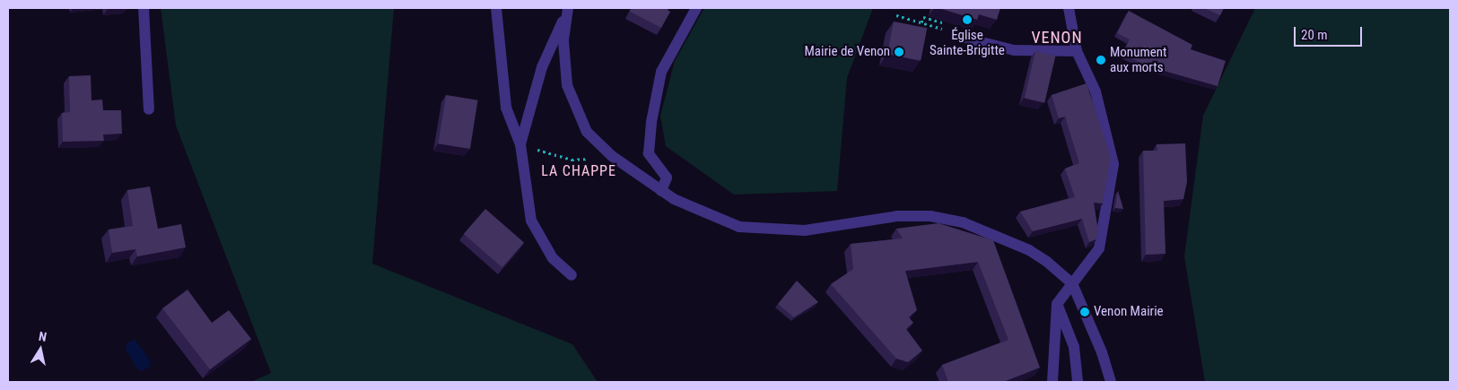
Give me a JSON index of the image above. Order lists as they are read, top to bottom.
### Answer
{
  "districts": ["VENON", "LA CHAPPE"],
  "places": [
    "Église Sainte-Brigitte",
    "Mairie de Venon",
    "Monument aux morts",
    "Venon Mairie"
  ],
  "scale_bar": "20 m",
  "north": "top"
}
